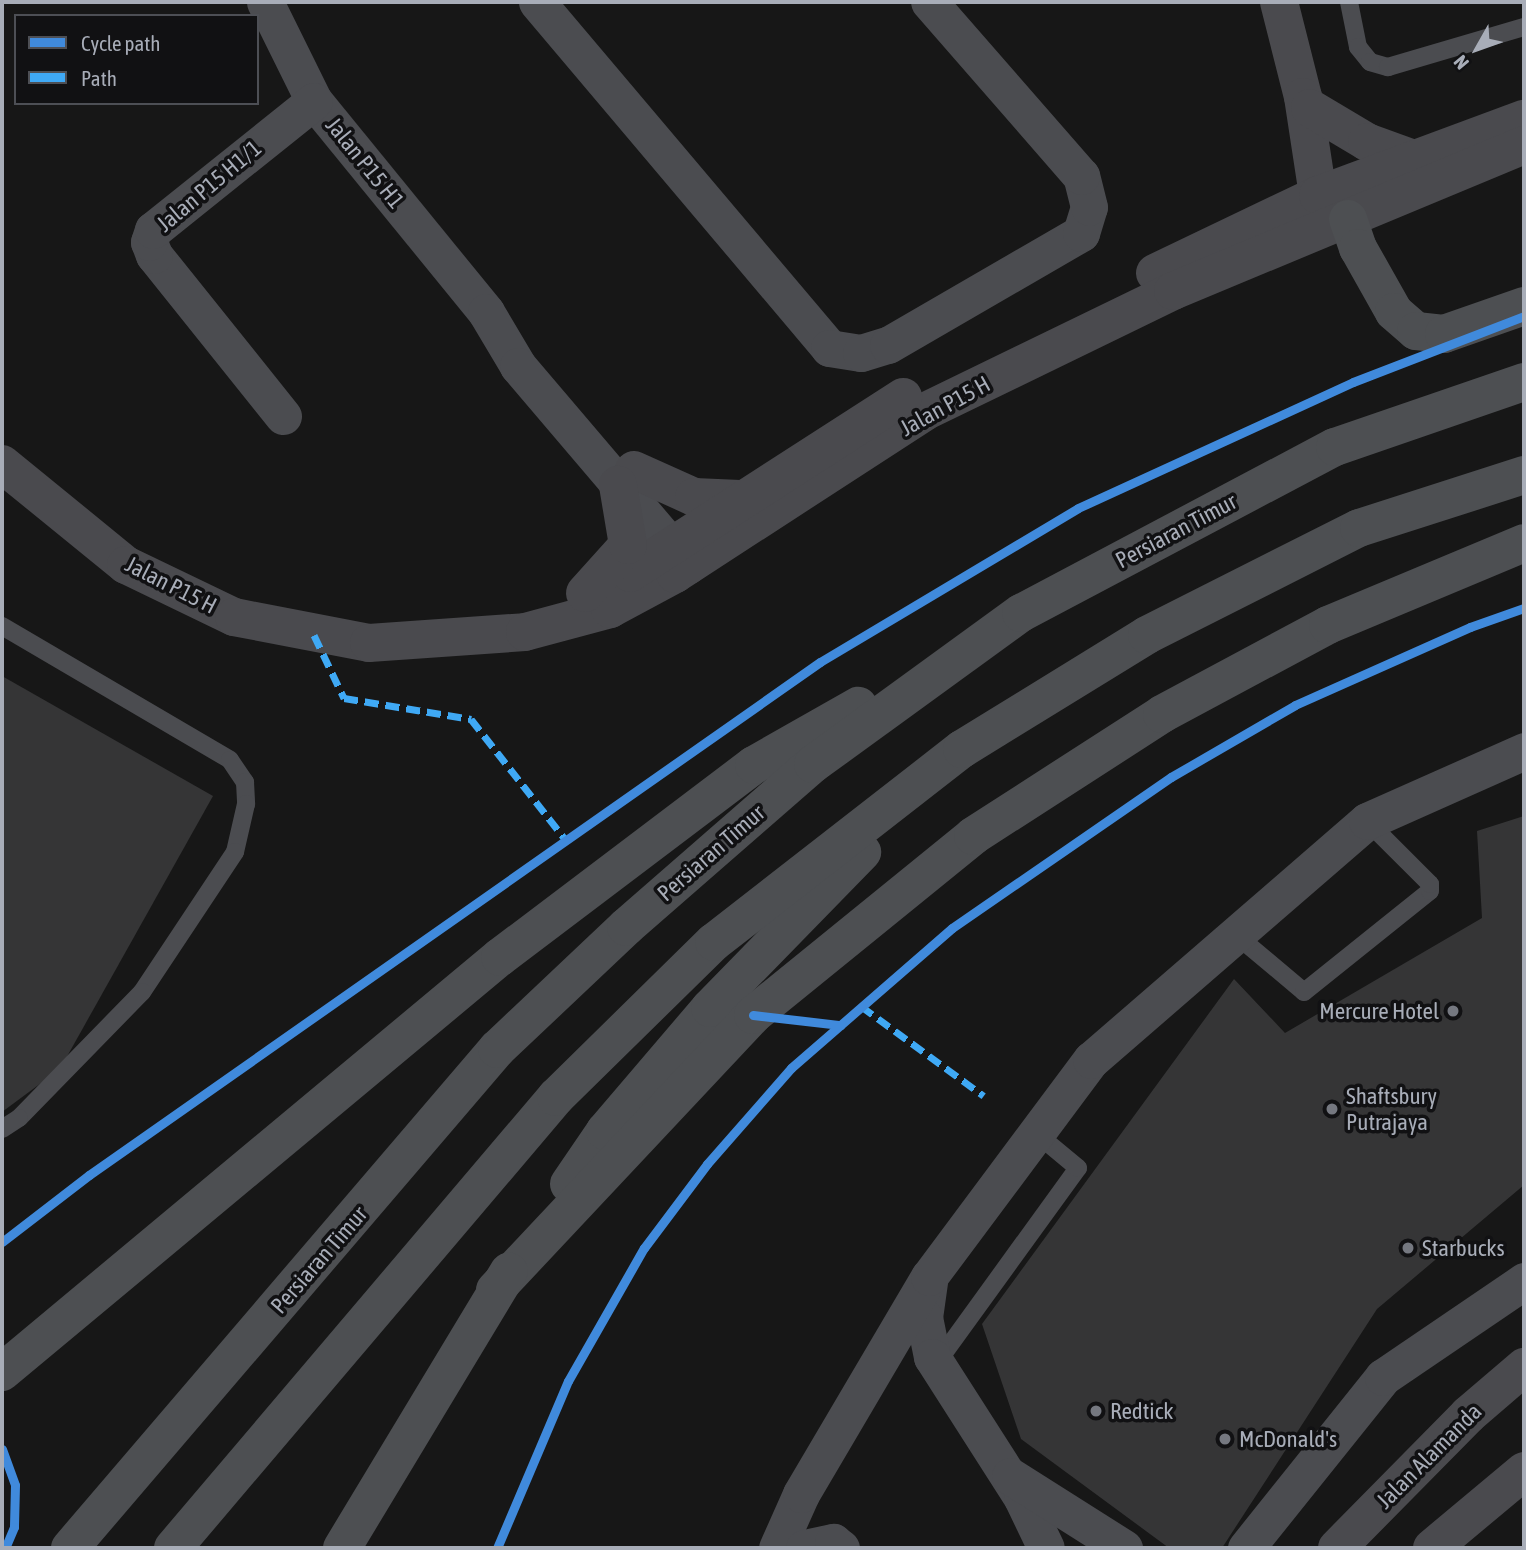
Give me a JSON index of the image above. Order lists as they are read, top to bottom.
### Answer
{
  "streets": {
    "main road": ["Persiaran Timur"],
    "street": [
      "Jalan P15 H1",
      "Jalan P15 H1/1",
      "Jalan P15 H",
      "Jalan Alamanda"
    ]
  },
  "crossings": [
    ["Jalan P15 H1", "Jalan P15 H1/1"],
    ["Jalan P15 H1", "Jalan P15 H"]
  ],
  "places": [
    "Mercure Hotel",
    "Shaftsbury Putrajaya",
    "Starbucks",
    "Redtick",
    "McDonald's"
  ],
  "legend": ["Cycle path", "Path"],
  "north": "bottom left"
}
